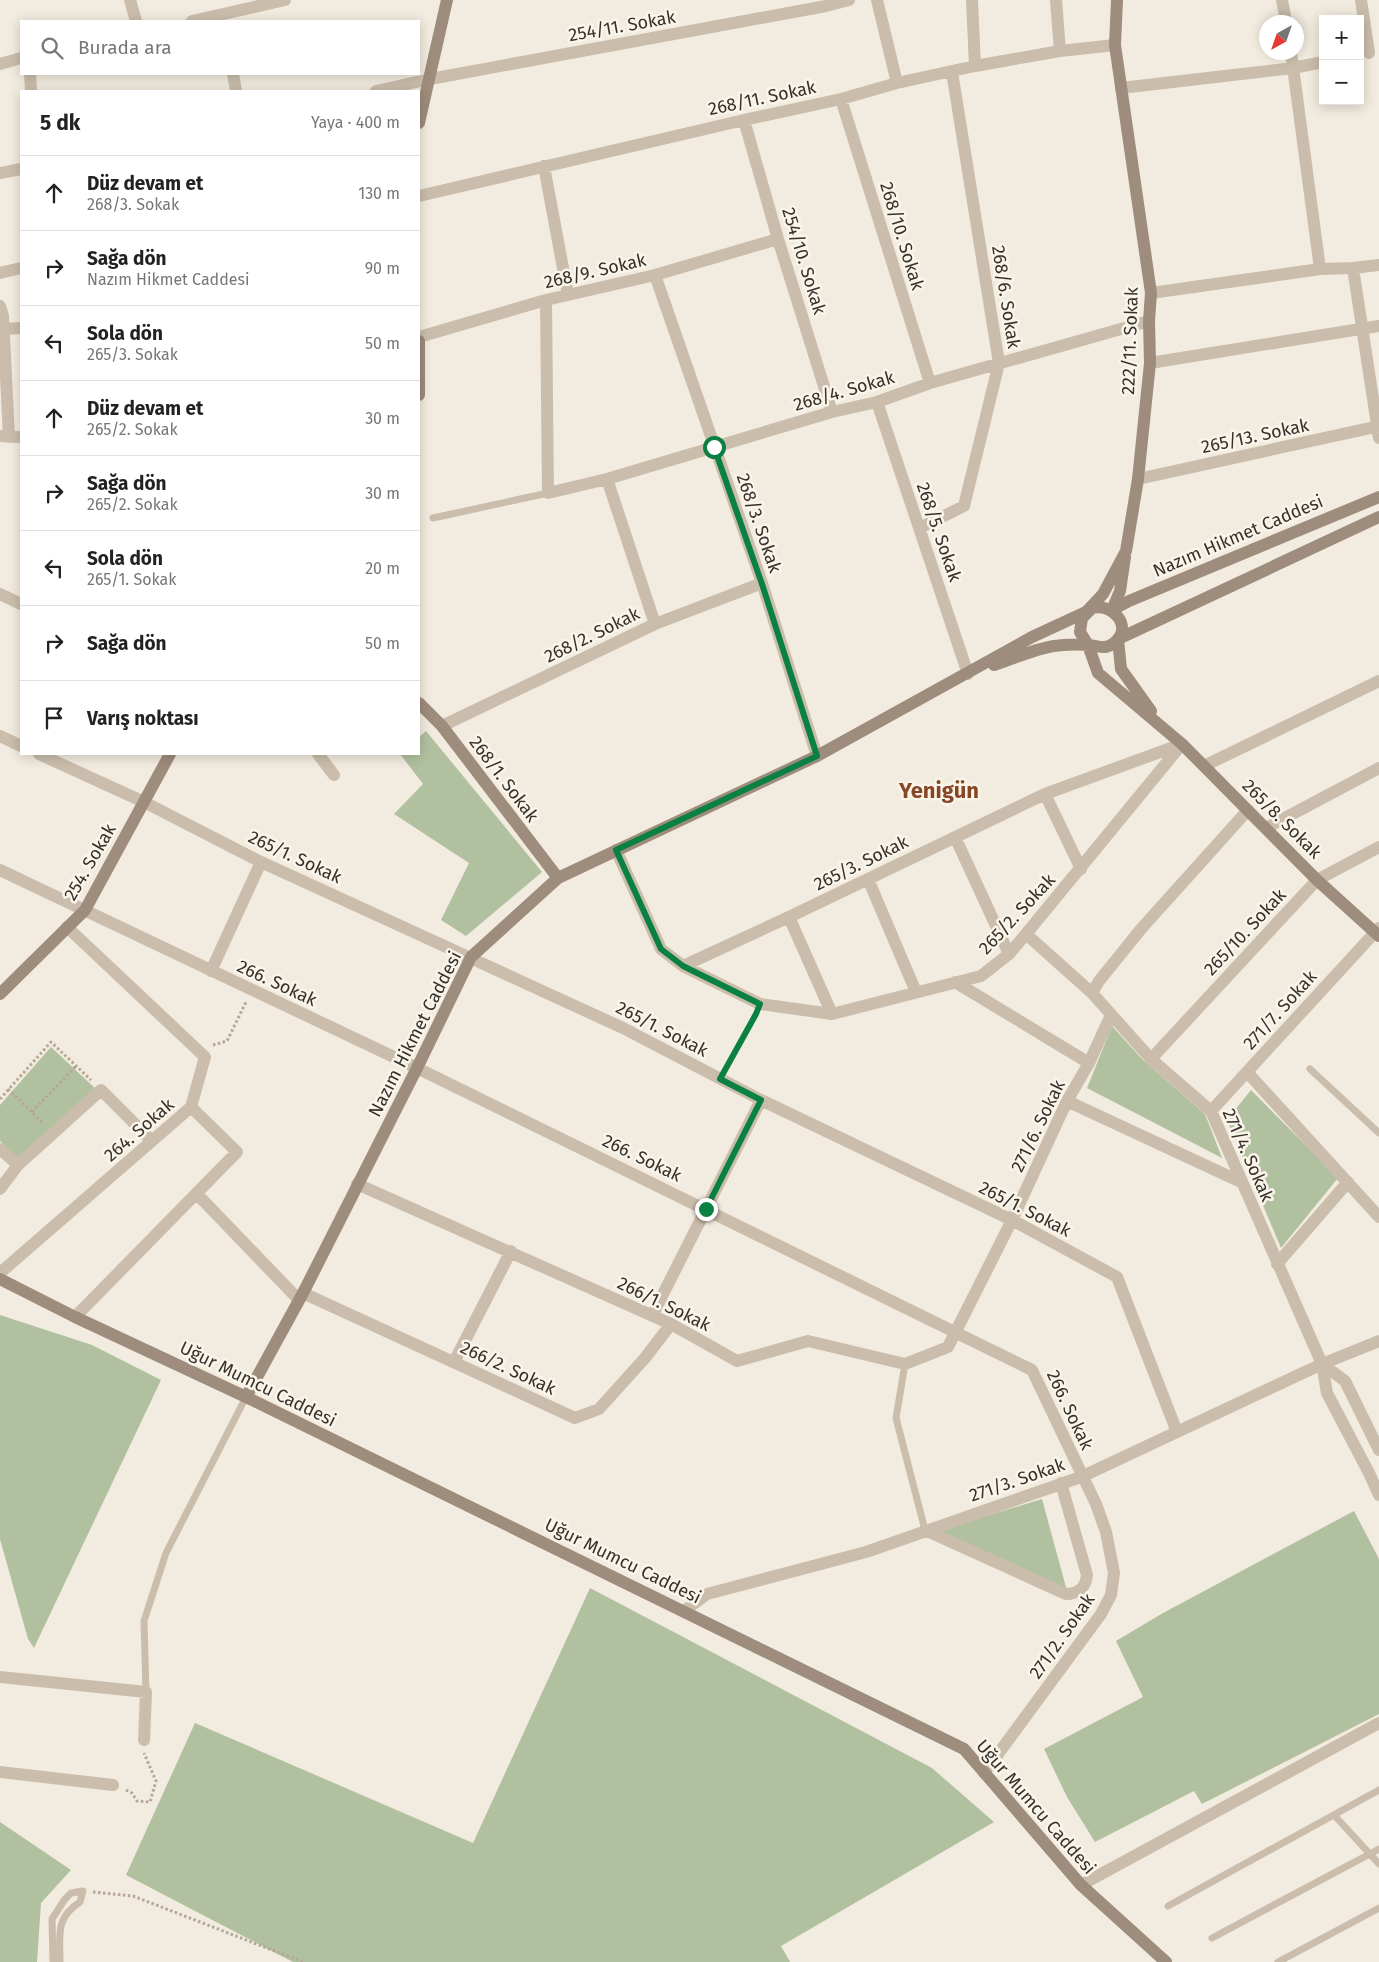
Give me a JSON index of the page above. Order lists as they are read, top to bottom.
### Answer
{
  "streets": {
    "main road": [
      "222/11. Sokak",
      "Nazım Hikmet Caddesi",
      "268/1. Sokak",
      "265/8. Sokak",
      "254. Sokak",
      "Uğur Mumcu Caddesi"
    ],
    "street": [
      "254/11. Sokak",
      "268/11. Sokak",
      "268/10. Sokak",
      "254/10. Sokak",
      "268/9. Sokak",
      "268/6. Sokak",
      "268/4. Sokak",
      "265/13. Sokak",
      "268/3. Sokak",
      "268/5. Sokak",
      "268/2. Sokak",
      "265/1. Sokak",
      "265/3. Sokak",
      "265/2. Sokak",
      "265/10. Sokak",
      "266. Sokak",
      "271/7. Sokak",
      "271/6. Sokak",
      "264. Sokak",
      "271/4. Sokak",
      "266/1. Sokak",
      "266/2. Sokak",
      "271/3. Sokak",
      "271/2. Sokak"
    ]
  },
  "crossings": [
    ["268/11. Sokak", "268/10. Sokak"],
    ["268/11. Sokak", "254/10. Sokak"],
    ["268/11. Sokak", "268/6. Sokak"],
    ["268/11. Sokak", "222/11. Sokak"],
    ["268/10. Sokak", "268/4. Sokak"],
    ["254/10. Sokak", "268/9. Sokak"],
    ["254/10. Sokak", "268/4. Sokak"],
    ["268/9. Sokak", "268/3. Sokak"],
    ["268/6. Sokak", "268/4. Sokak"],
    ["268/6. Sokak", "268/5. Sokak"],
    ["222/11. Sokak", "268/4. Sokak"],
    ["222/11. Sokak", "265/13. Sokak"],
    ["222/11. Sokak", "Nazım Hikmet Caddesi"],
    ["222/11. Sokak", "265/8. Sokak"],
    ["268/4. Sokak", "268/3. Sokak"],
    ["268/4. Sokak", "268/5. Sokak"],
    ["268/3. Sokak", "Nazım Hikmet Caddesi"],
    ["268/3. Sokak", "268/2. Sokak"],
    ["268/5. Sokak", "Nazım Hikmet Caddesi"],
    ["Nazım Hikmet Caddesi", "268/1. Sokak"],
    ["Nazım Hikmet Caddesi", "265/8. Sokak"],
    ["Nazım Hikmet Caddesi", "265/1. Sokak"],
    ["Nazım Hikmet Caddesi", "266. Sokak"],
    ["Nazım Hikmet Caddesi", "266/1. Sokak"],
    ["Nazım Hikmet Caddesi", "266/2. Sokak"],
    ["Nazım Hikmet Caddesi", "Uğur Mumcu Caddesi"],
    ["268/2. Sokak", "268/1. Sokak"],
    ["265/8. Sokak", "265/3. Sokak"],
    ["265/8. Sokak", "265/2. Sokak"],
    ["265/8. Sokak", "265/10. Sokak"],
    ["265/8. Sokak", "271/7. Sokak"],
    ["265/1. Sokak", "254. Sokak"],
    ["265/1. Sokak", "266. Sokak"],
    ["265/1. Sokak", "271/6. Sokak"],
    ["265/1. Sokak", "271/3. Sokak"],
    ["254. Sokak", "266. Sokak"],
    ["265/3. Sokak", "265/2. Sokak"],
    ["265/2. Sokak", "271/4. Sokak"],
    ["265/10. Sokak", "271/4. Sokak"],
    ["266. Sokak", "271/6. Sokak"],
    ["266. Sokak", "271/3. Sokak"],
    ["266. Sokak", "271/2. Sokak"],
    ["271/7. Sokak", "271/4. Sokak"],
    ["271/6. Sokak", "271/4. Sokak"],
    ["264. Sokak", "266/2. Sokak"],
    ["264. Sokak", "Uğur Mumcu Caddesi"],
    ["271/4. Sokak", "271/3. Sokak"],
    ["266/1. Sokak", "266/2. Sokak"],
    ["Uğur Mumcu Caddesi", "271/3. Sokak"],
    ["Uğur Mumcu Caddesi", "271/2. Sokak"],
    ["271/3. Sokak", "271/2. Sokak"]
  ],
  "districts": ["Yenigün"],
  "north": "bottom left",
  "page": {
    "map_buttons": ["+", "−"],
    "search": "Burada ara",
    "heading": ["5 dk", "Yaya · 400 m"],
    "list": [
      ["Düz devam et", "268/3. Sokak", "130 m"],
      ["Sağa dön", "Nazım Hikmet Caddesi", "90 m"],
      ["Sola dön", "265/3. Sokak", "50 m"],
      ["Düz devam et", "265/2. Sokak", "30 m"],
      ["Sağa dön", "265/2. Sokak", "30 m"],
      ["Sola dön", "265/1. Sokak", "20 m"],
      ["Sağa dön", "50 m"],
      "Varış noktası"
    ]
  }
}
